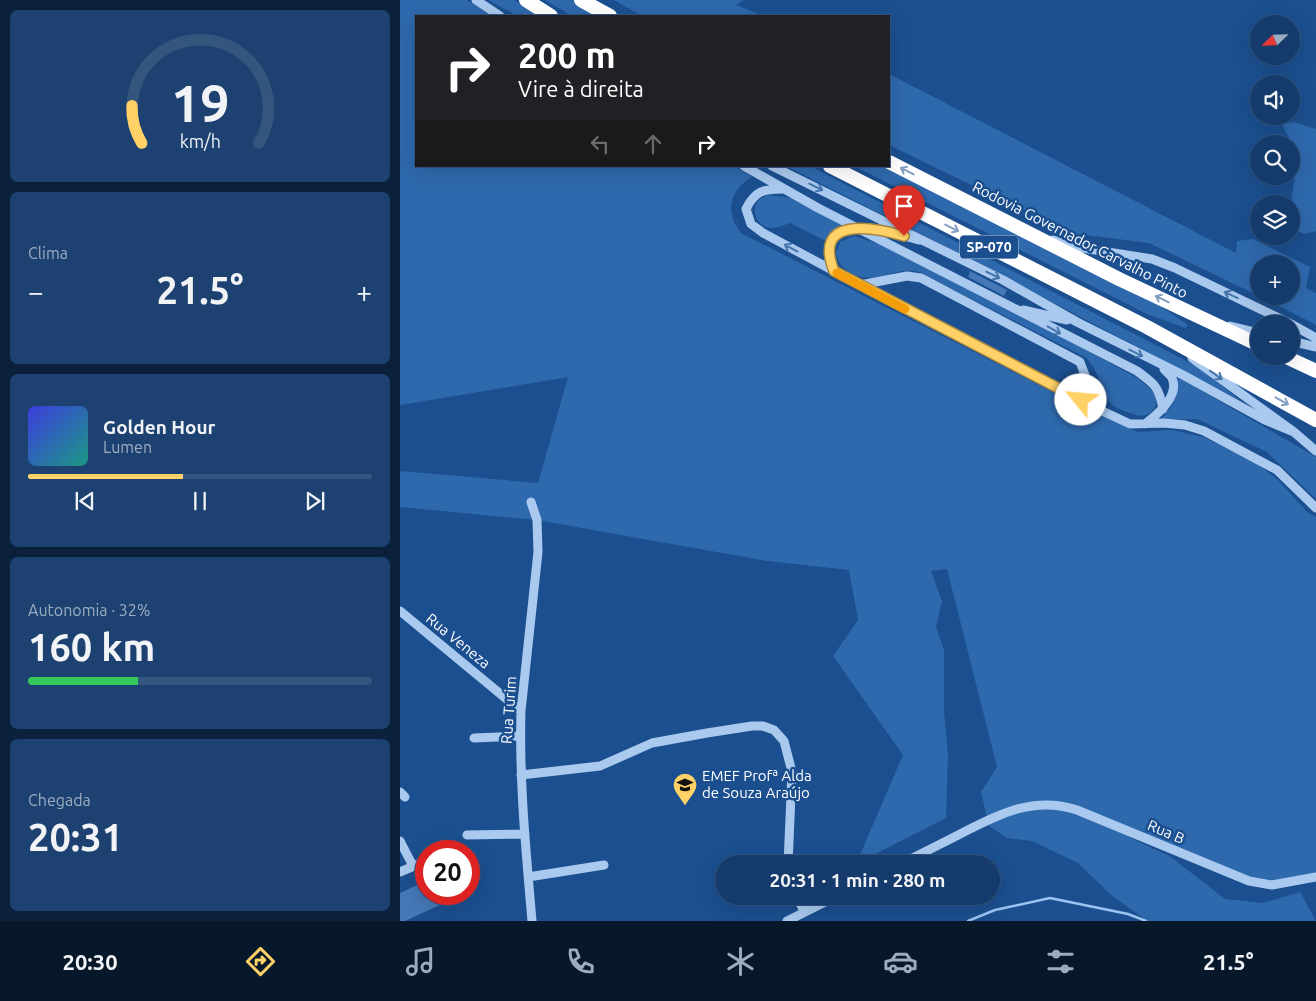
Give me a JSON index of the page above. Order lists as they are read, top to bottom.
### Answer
{
  "streets": {
    "highway": ["Rodovia Governador Carvalho Pinto", "SP-070"],
    "street": ["Rua Veneza", "Rua Turim", "Rua B"]
  },
  "crossings": [
    ["Rua Veneza", "Rua Turim"]
  ],
  "places": {
    "school or university": ["EMEF Profª Alda de Souza Araújo"]
  },
  "north": "bottom left",
  "page": {
    "map_buttons": ["+", "−"],
    "turn": ["200 m", "Vire à direita"],
    "tile": [
      "Clima",
      ["Autonomia · 32%", "160 km"],
      ["Chegada", "20:31"]
    ],
    "heat": ["−", "21.5°", "+"],
    "song": ["Golden Hour", "Lumen"],
    "limit": "20",
    "trip": "20:31 · 1 min · 280 m",
    "tabs": ["20:30", "21.5°"],
    "gauge": ["19", "km/h"]
  }
}
